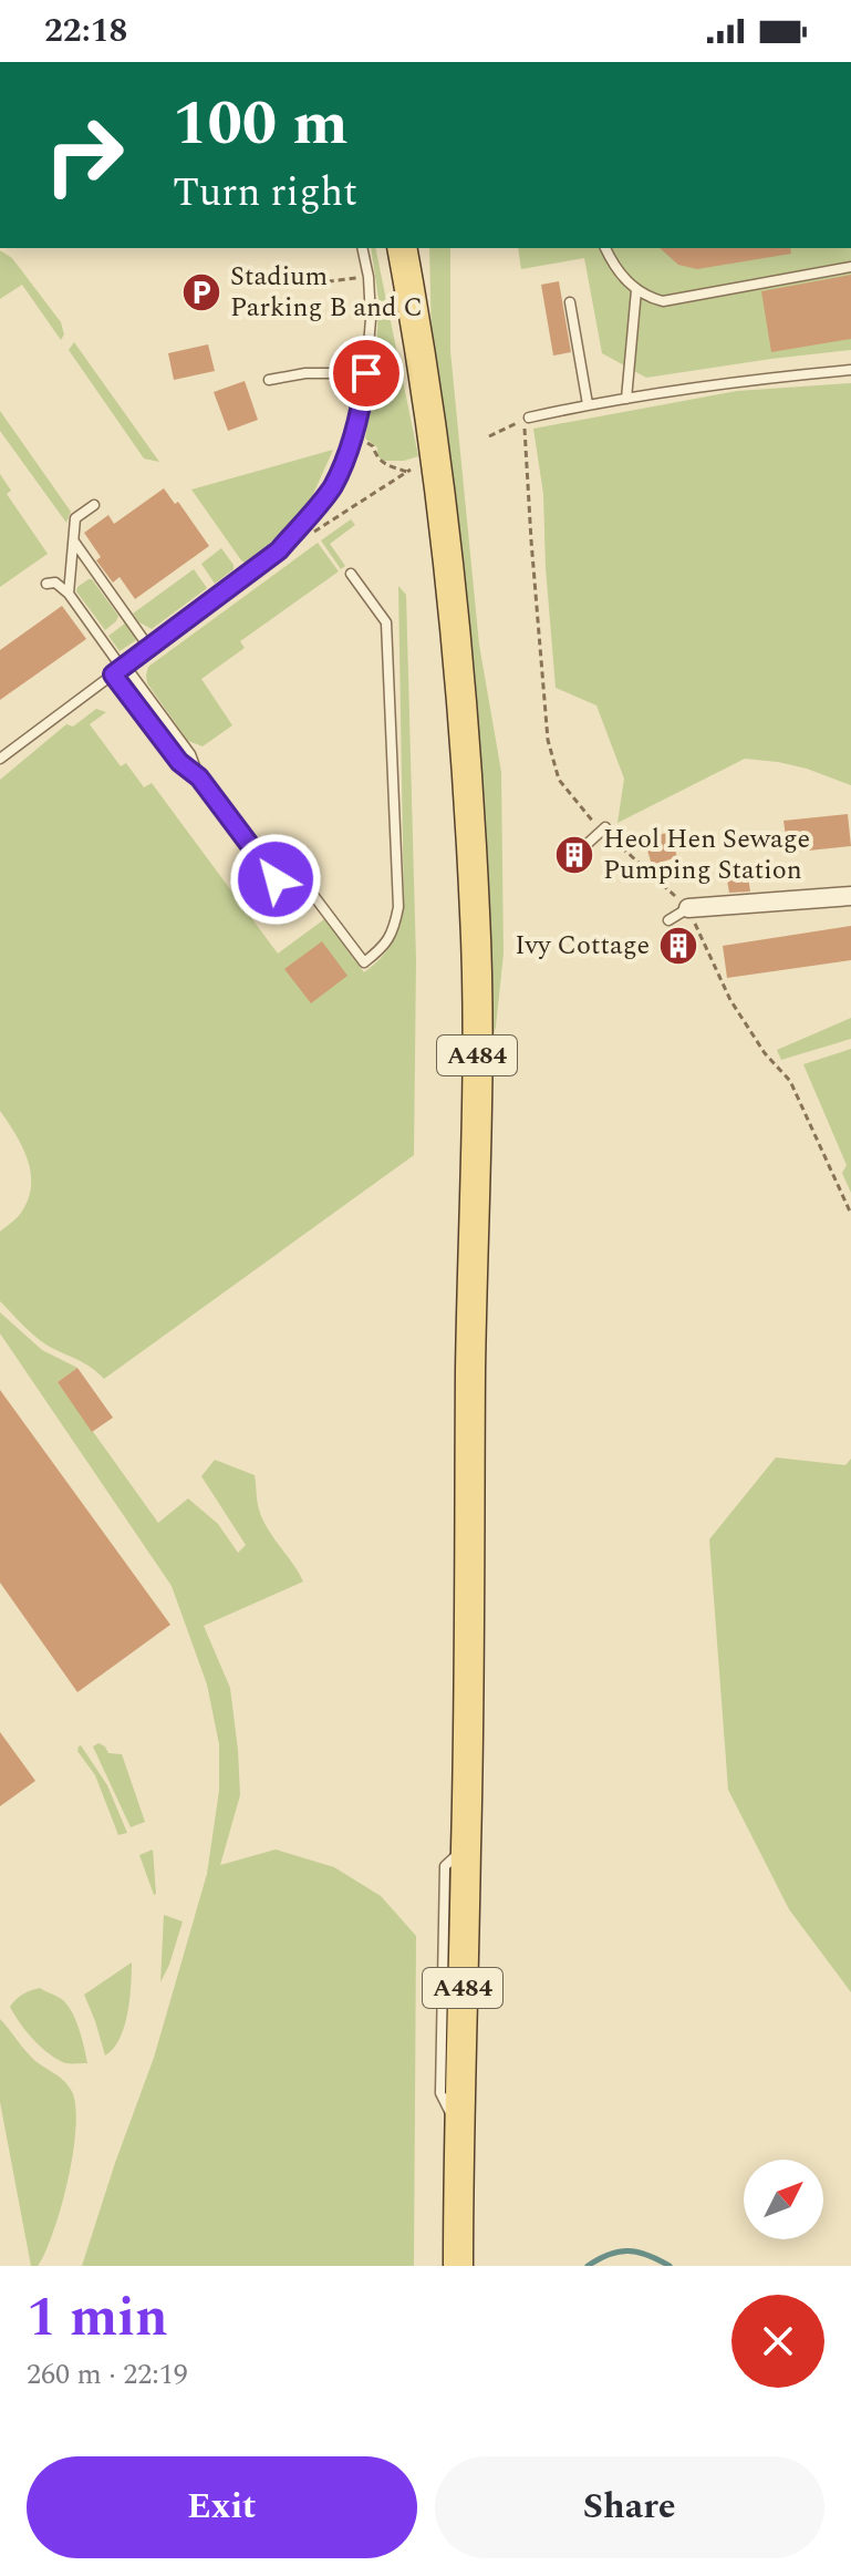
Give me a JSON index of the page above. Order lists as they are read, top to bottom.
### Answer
{
  "streets": {
    "main road": ["A484"]
  },
  "places": {
    "parking": ["Stadium Parking B and C"],
    "building": ["Heol Hen Sewage Pumping Station", "Ivy Cottage"]
  },
  "north": "top right",
  "page": {
    "status": "22:18",
    "turn": ["100 m", "Turn right"],
    "heading": ["1 min", "260 m · 22:19"],
    "buttons": ["Exit", "Share"]
  }
}
